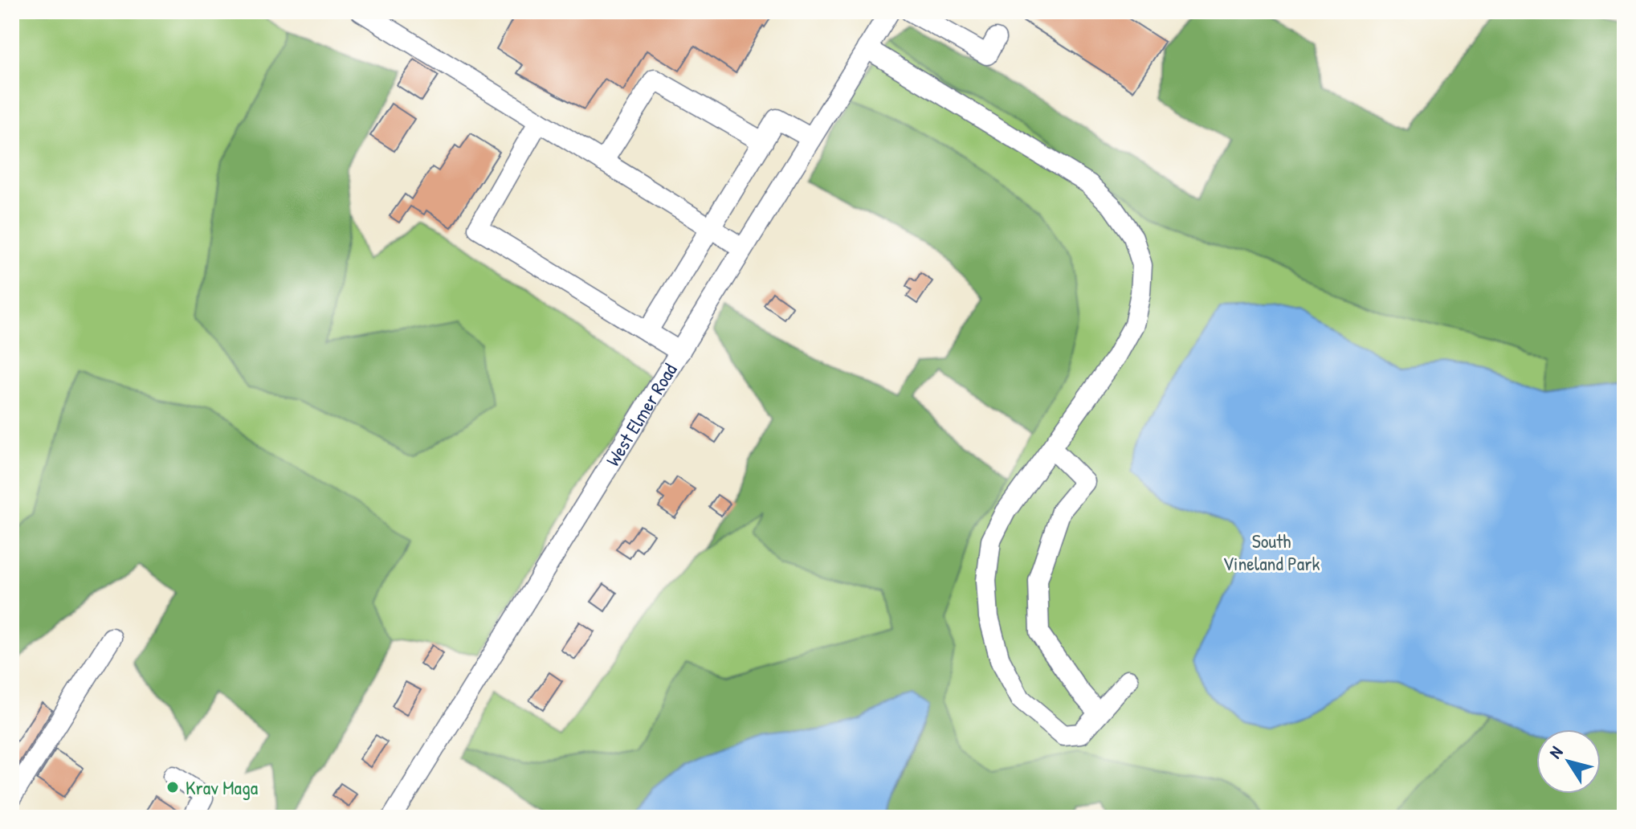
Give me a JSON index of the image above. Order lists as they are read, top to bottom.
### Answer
{
  "streets": {
    "street": ["West Elmer Road"]
  },
  "parks": ["South Vineland Park"],
  "places": ["Krav Maga"],
  "north": "top left"
}
